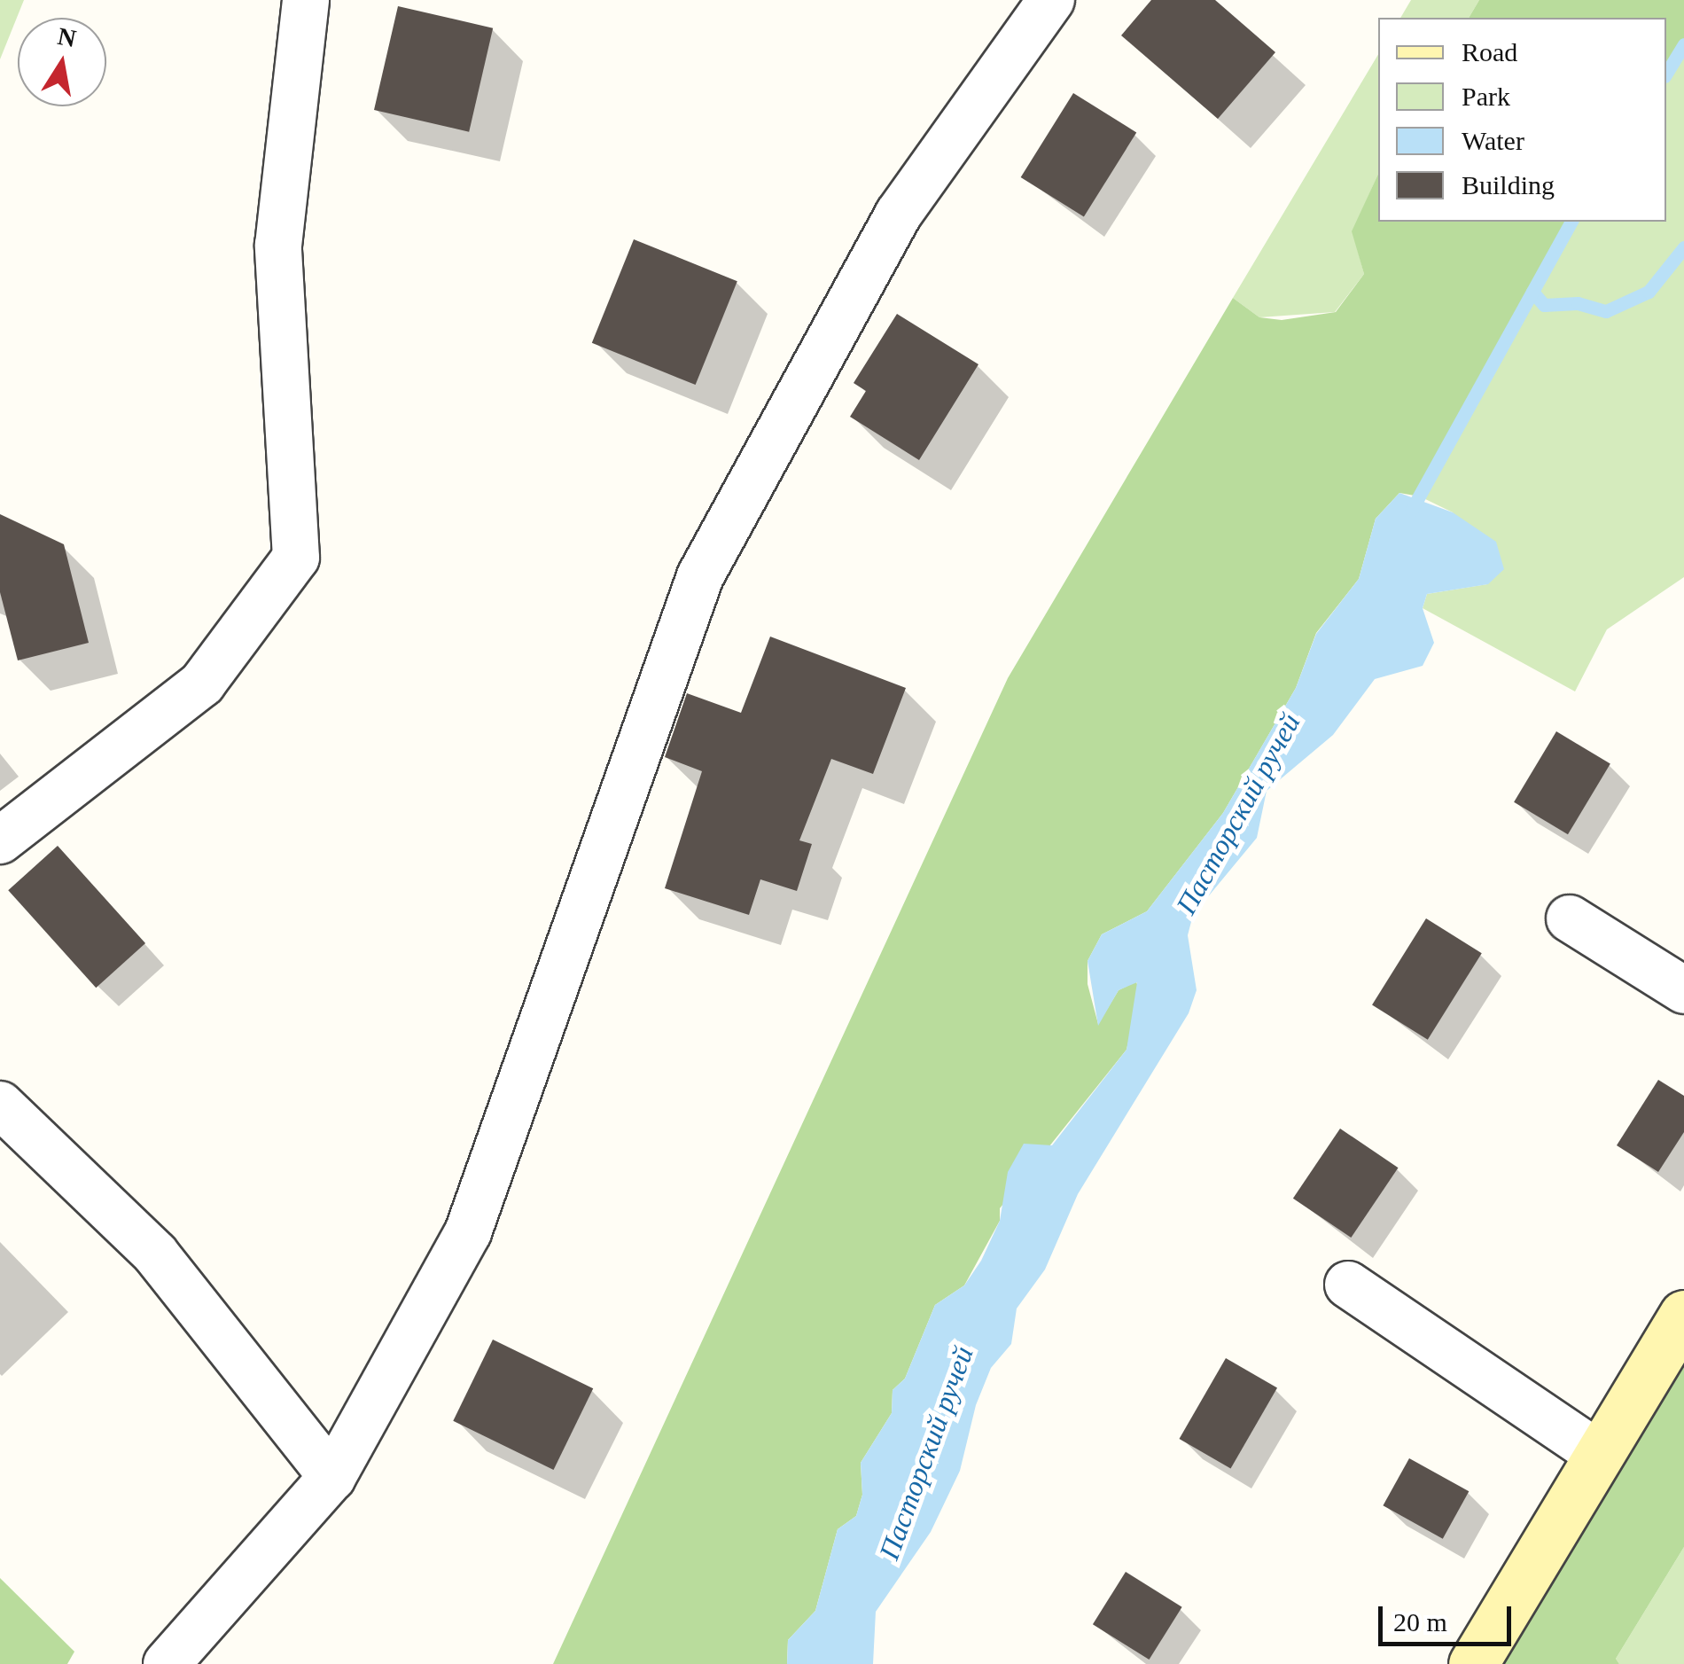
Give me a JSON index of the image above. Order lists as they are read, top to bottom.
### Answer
{
  "water": ["Пасторский ручей"],
  "legend": [
    "Road",
    "Park",
    "Water",
    "Building"
  ],
  "scale_bar": "20 m",
  "north": "top"
}
